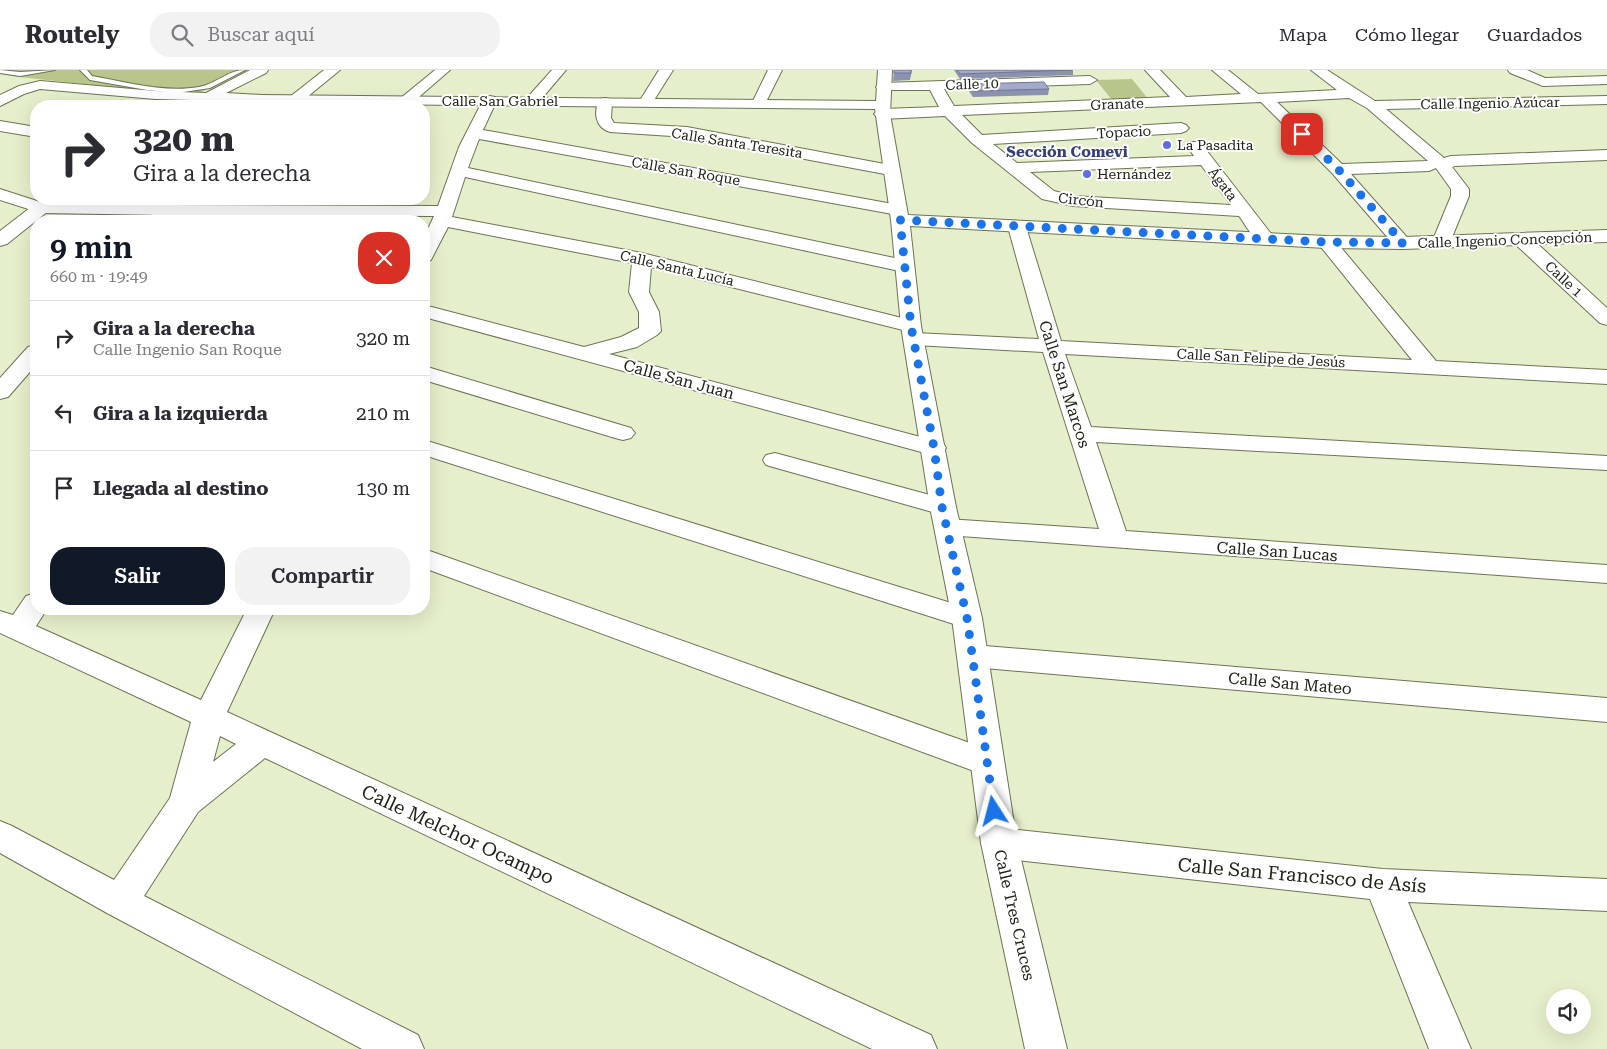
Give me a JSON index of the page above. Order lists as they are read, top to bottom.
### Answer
{
  "streets": {
    "street": [
      "Calle 10",
      "Calle San Gabriel",
      "Calle Ingenio Azúcar",
      "Granate",
      "Topacio",
      "Calle Santa Teresita",
      "Calle San Roque",
      "Ágata",
      "Circón",
      "Calle Ingenio Concepción",
      "Calle Santa Lucía",
      "Calle 1",
      "Calle San Felipe de Jesús",
      "Calle San Juan",
      "Calle San Marcos",
      "Calle San Lucas",
      "Calle San Mateo",
      "Calle Melchor Ocampo",
      "Calle San Francisco de Asís",
      "Calle Tres Cruces"
    ]
  },
  "crossings": [
    ["Calle 10", "Calle San Gabriel"],
    ["Calle 10", "Granate"],
    ["Calle 10", "Circón"],
    ["Calle 10", "Calle Tres Cruces"],
    ["Calle San Gabriel", "Granate"],
    ["Calle San Gabriel", "Calle Santa Teresita"],
    ["Calle San Gabriel", "Calle Tres Cruces"],
    ["Granate", "Ágata"],
    ["Granate", "Circón"],
    ["Granate", "Calle Tres Cruces"],
    ["Topacio", "Ágata"],
    ["Topacio", "Circón"],
    ["Calle Santa Teresita", "Calle Tres Cruces"],
    ["Calle San Roque", "Ágata"],
    ["Calle San Roque", "Calle Ingenio Concepción"],
    ["Calle San Roque", "Calle San Marcos"],
    ["Calle San Roque", "Calle Tres Cruces"],
    ["Ágata", "Circón"],
    ["Ágata", "Calle Ingenio Concepción"],
    ["Calle Ingenio Concepción", "Calle 1"],
    ["Calle Santa Lucía", "Calle San Felipe de Jesús"],
    ["Calle Santa Lucía", "Calle Tres Cruces"],
    ["Calle San Felipe de Jesús", "Calle San Marcos"],
    ["Calle San Felipe de Jesús", "Calle Tres Cruces"],
    ["Calle San Juan", "Calle Tres Cruces"],
    ["Calle San Marcos", "Calle San Lucas"],
    ["Calle San Lucas", "Calle Tres Cruces"],
    ["Calle San Mateo", "Calle Tres Cruces"],
    ["Calle San Francisco de Asís", "Calle Tres Cruces"]
  ],
  "districts": ["Sección Comevi"],
  "places": ["La Pasadita", "Hernández"],
  "page": {
    "header": "Routely",
    "search": "Buscar aquí",
    "nav": ["Mapa", "Cómo llegar", "Guardados"],
    "turn": ["320 m", "Gira a la derecha"],
    "heading": ["9 min", "660 m · 19:49"],
    "list": [
      {
        "name": "Gira a la derecha",
        "note": "Calle Ingenio San Roque",
        "value": "320 m"
      },
      {
        "name": "Gira a la izquierda",
        "value": "210 m"
      },
      {
        "name": "Llegada al destino",
        "value": "130 m"
      }
    ],
    "buttons": ["Salir", "Compartir"]
  }
}
